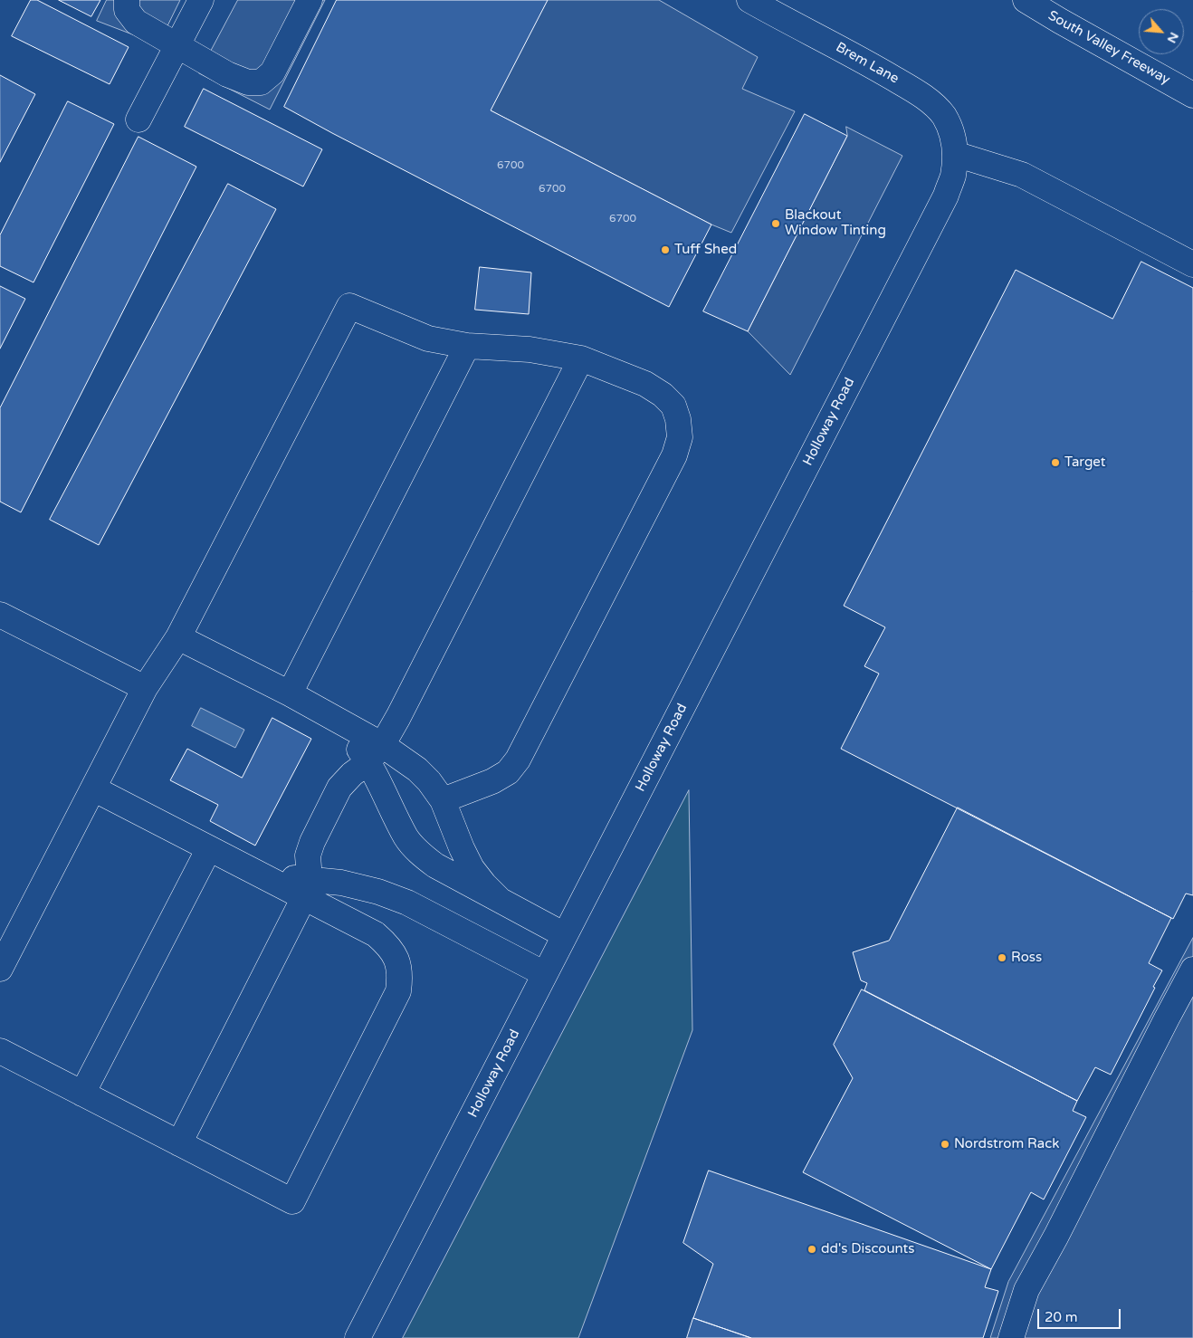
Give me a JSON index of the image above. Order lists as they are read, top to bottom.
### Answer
{
  "streets": {
    "main road": ["South Valley Freeway", "Brem Lane", "Holloway Road"]
  },
  "crossings": [
    ["Brem Lane", "Holloway Road"]
  ],
  "places": [
    "Blackout Window Tinting",
    "Tuff Shed",
    "Target",
    "Ross",
    "Nordstrom Rack",
    "dd's Discounts"
  ],
  "house_numbers": ["6700", "6700", "6700"],
  "scale_bar": "20 m",
  "north": "bottom right"
}
